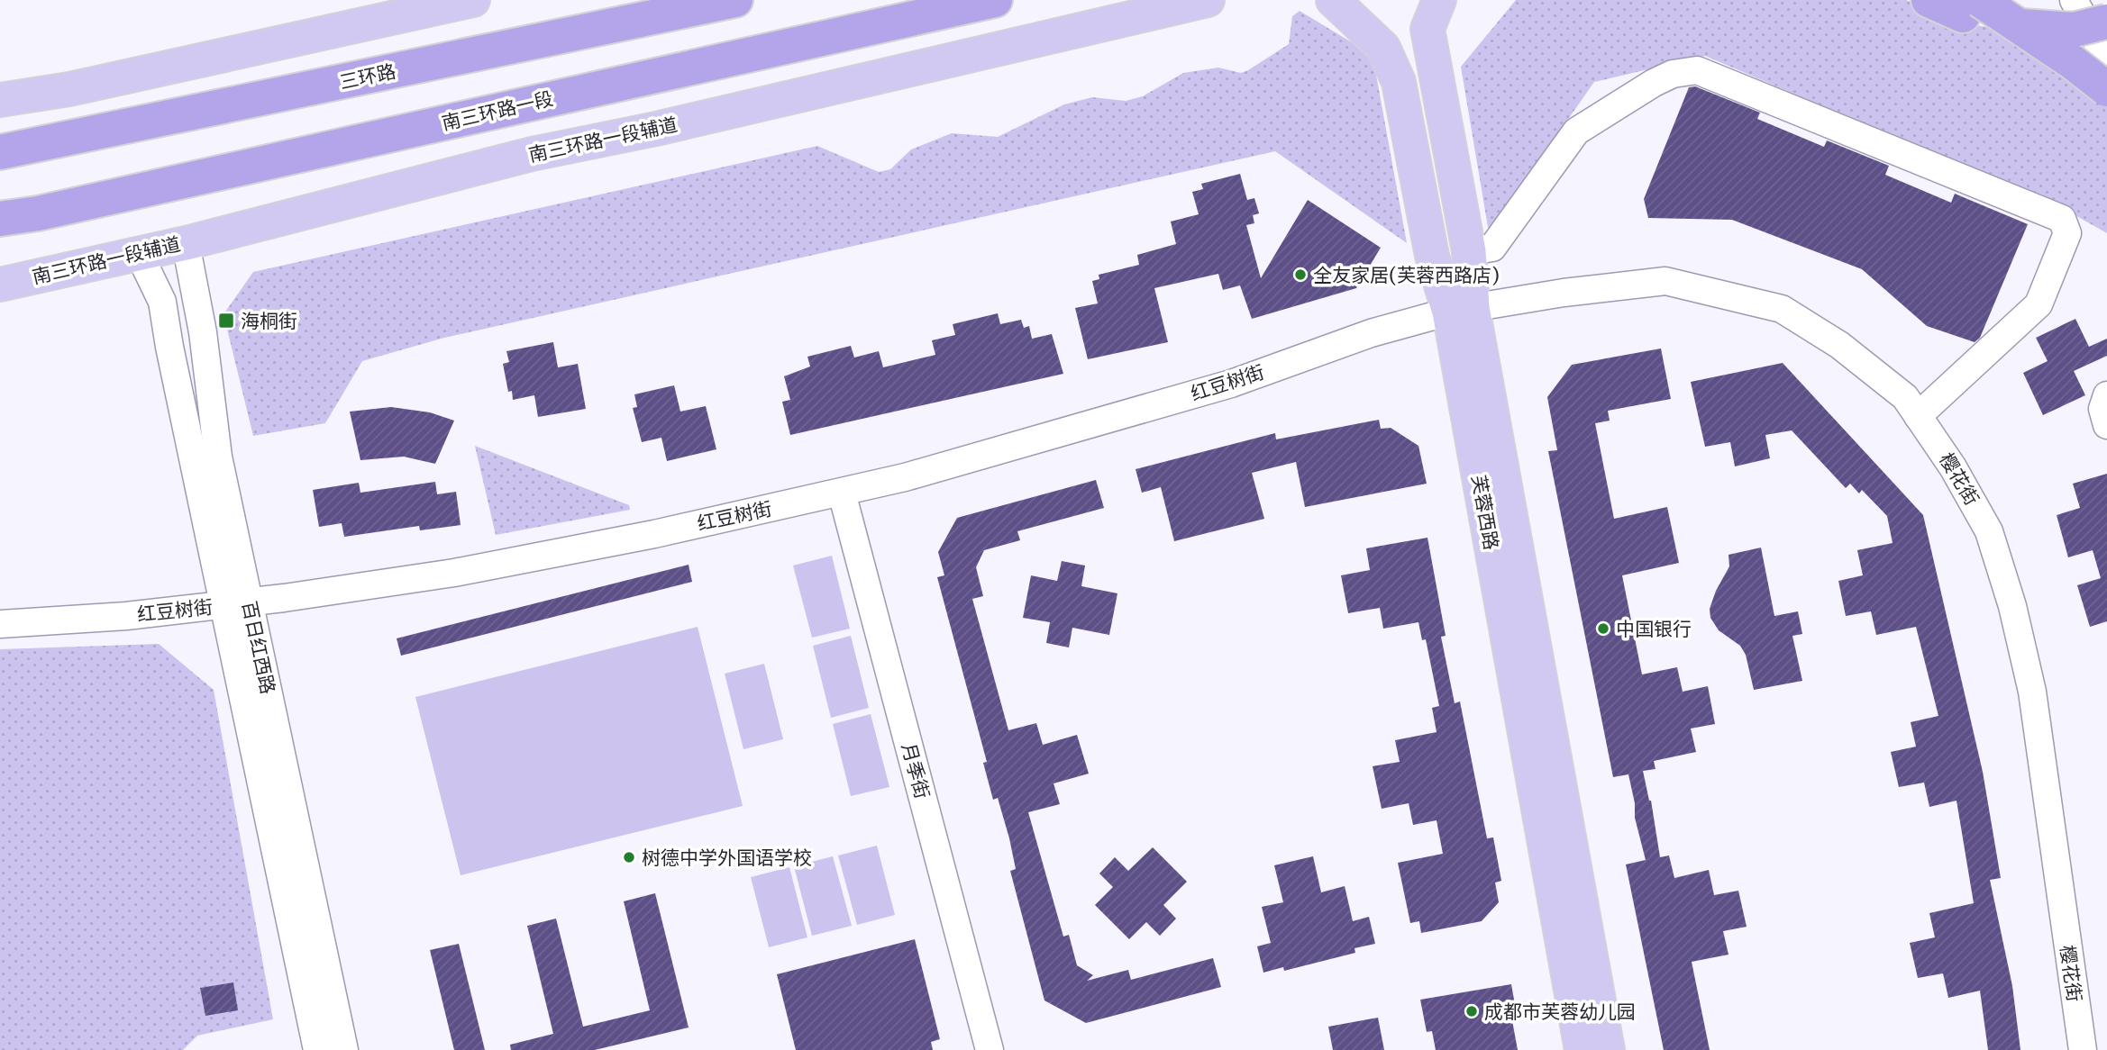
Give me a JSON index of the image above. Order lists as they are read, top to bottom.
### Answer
{
  "streets": {
    "highway": ["三环路", "南三环路一段"],
    "main road": ["南三环路一段辅道", "芙蓉西路"],
    "street": [
      "红豆树街",
      "樱花街",
      "百日红西路",
      "月季街"
    ]
  },
  "crossings": [
    ["南三环路一段辅道", "百日红西路"],
    ["红豆树街", "樱花街"],
    ["红豆树街", "芙蓉西路"],
    ["红豆树街", "百日红西路"],
    ["红豆树街", "月季街"],
    ["樱花街", "芙蓉西路"]
  ],
  "places": {
    "other": [
      "全友家居(芙蓉西路店)",
      "中国银行",
      "树德中学外国语学校",
      "成都市芙蓉幼儿园"
    ],
    "transit": ["海桐街"]
  }
}
